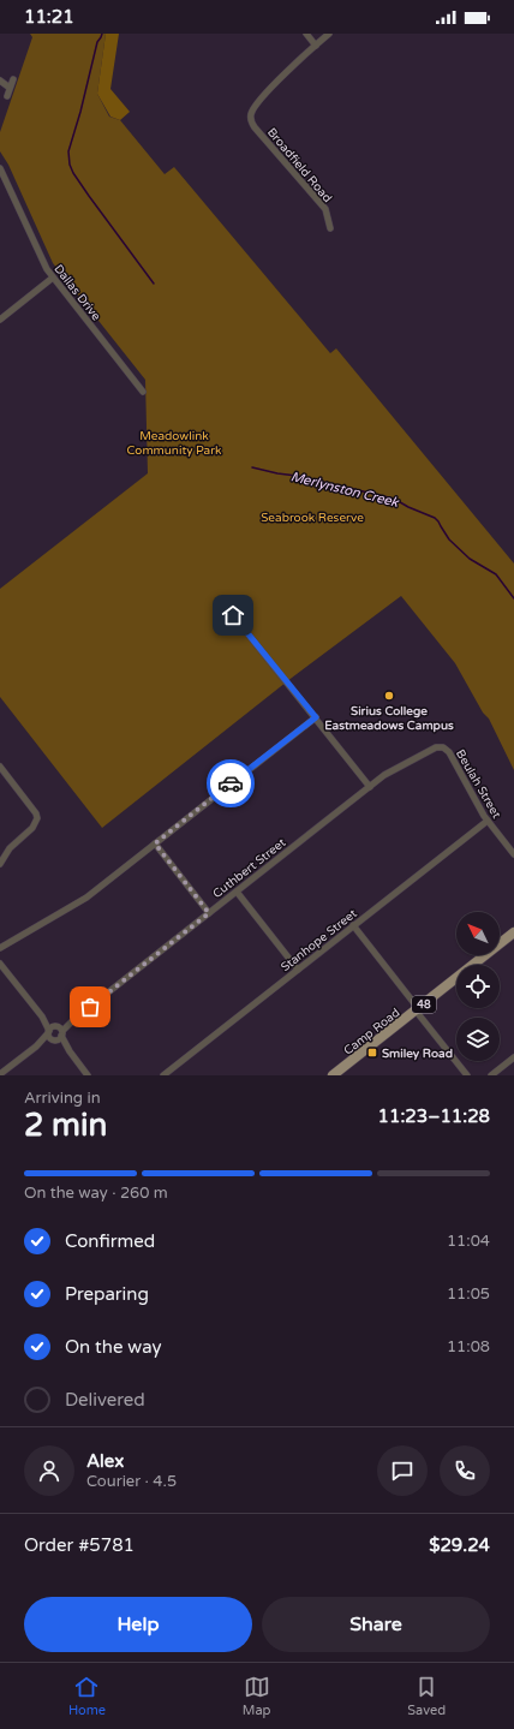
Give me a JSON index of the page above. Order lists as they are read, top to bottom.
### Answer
{
  "streets": {
    "main road": ["48", "Camp Road"],
    "street": [
      "Broadfield Road",
      "Dallas Drive",
      "Beulah Street",
      "Cuthbert Street",
      "Stanhope Street"
    ]
  },
  "crossings": [
    ["Beulah Street", "Cuthbert Street"],
    ["Beulah Street", "Stanhope Street"]
  ],
  "water": ["Merlynston Creek"],
  "parks": ["Meadowlink Community Park", "Seabrook Reserve"],
  "places": {
    "other": ["Sirius College Eastmeadows Campus"],
    "transit": ["Smiley Road"]
  },
  "north": "top left",
  "page": {
    "status": "11:21",
    "heading": ["2 min", "Arriving in", "11:23–11:28"],
    "panel": [
      "Alex",
      "Courier · 4.5",
      "Order #5781",
      "$29.24"
    ],
    "bar": "On the way · 260 m",
    "list": [
      ["Confirmed", "11:04"],
      ["Preparing", "11:05"],
      ["On the way", "11:08"],
      "Delivered"
    ],
    "buttons": ["Help", "Share"],
    "tabs": ["Home", "Map", "Saved"]
  }
}
